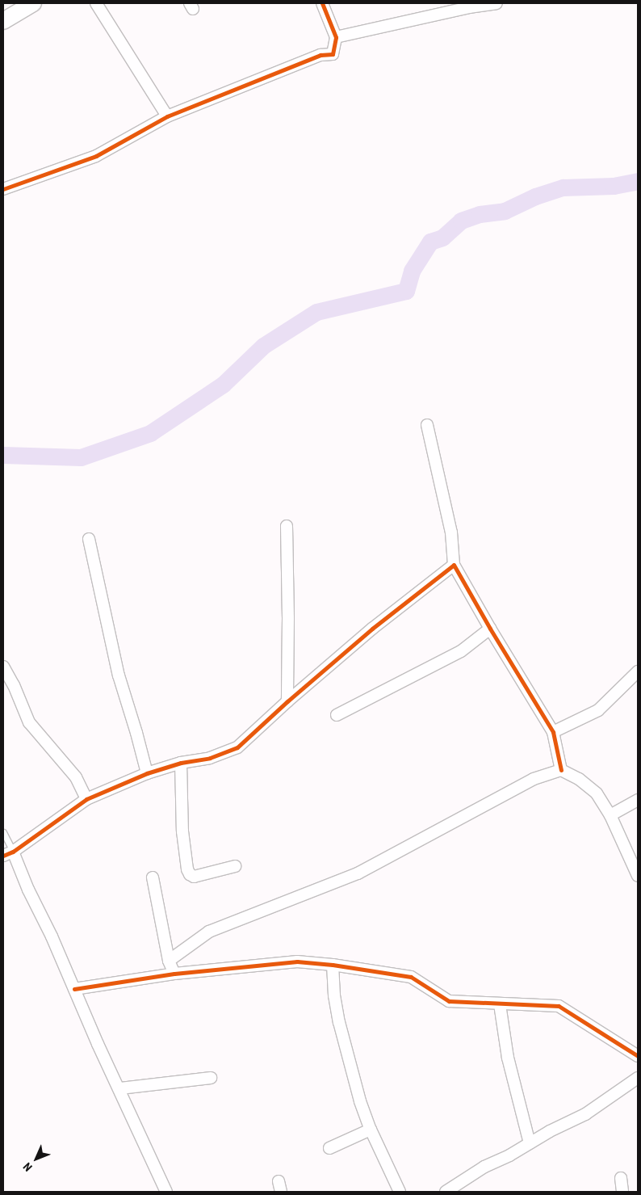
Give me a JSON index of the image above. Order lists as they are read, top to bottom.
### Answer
{
  "north": "bottom left"
}
